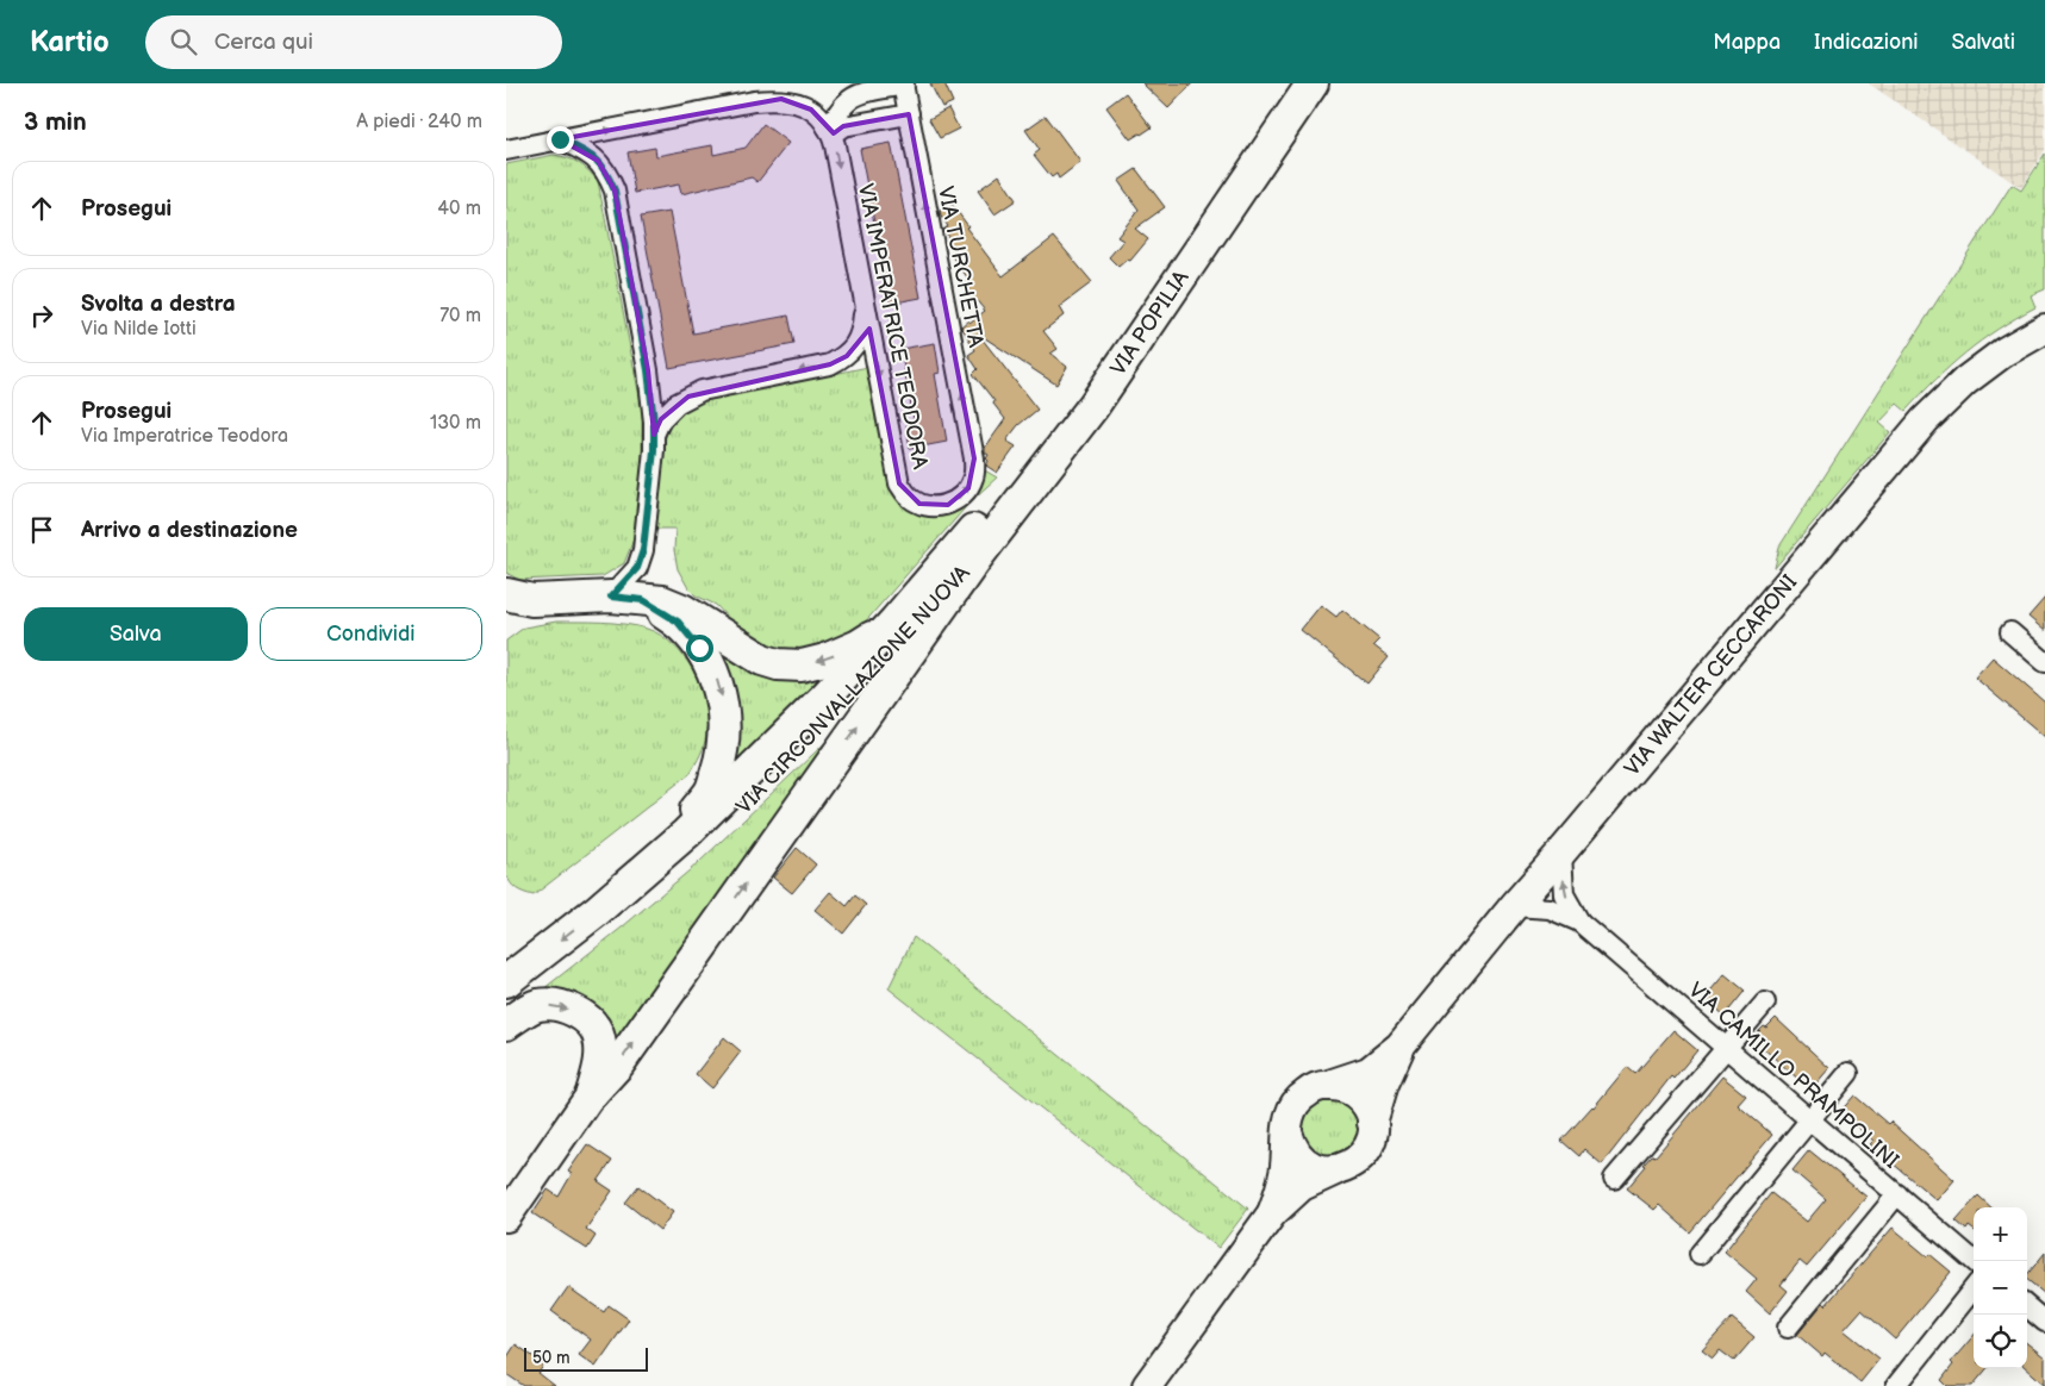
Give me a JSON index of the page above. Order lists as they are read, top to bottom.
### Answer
{
  "streets": {
    "main road": ["VIA POPILIA", "VIA CIRCONVALLAZIONE NUOVA"],
    "street": [
      "VIA TURCHETTA",
      "VIA IMPERATRICE TEODORA",
      "VIA WALTER CECCARONI",
      "VIA CAMILLO PRAMPOLINI"
    ]
  },
  "crossings": [
    ["VIA TURCHETTA", "VIA IMPERATRICE TEODORA"],
    ["VIA POPILIA", "VIA CIRCONVALLAZIONE NUOVA"],
    ["VIA WALTER CECCARONI", "VIA CAMILLO PRAMPOLINI"]
  ],
  "one_way": ["VIA TURCHETTA"],
  "scale_bar": "50 m",
  "page": {
    "header": "Kartio",
    "search": "Cerca qui",
    "nav": ["Mappa", "Indicazioni", "Salvati"],
    "heading": ["3 min", "A piedi · 240 m"],
    "list": [
      ["Prosegui", "40 m"],
      ["Svolta a destra", "Via Nilde Iotti", "70 m"],
      ["Prosegui", "Via Imperatrice Teodora", "130 m"],
      "Arrivo a destinazione"
    ],
    "buttons": ["Salva", "Condividi"],
    "map_buttons": ["+", "−"],
    "scale": "50 m"
  }
}
